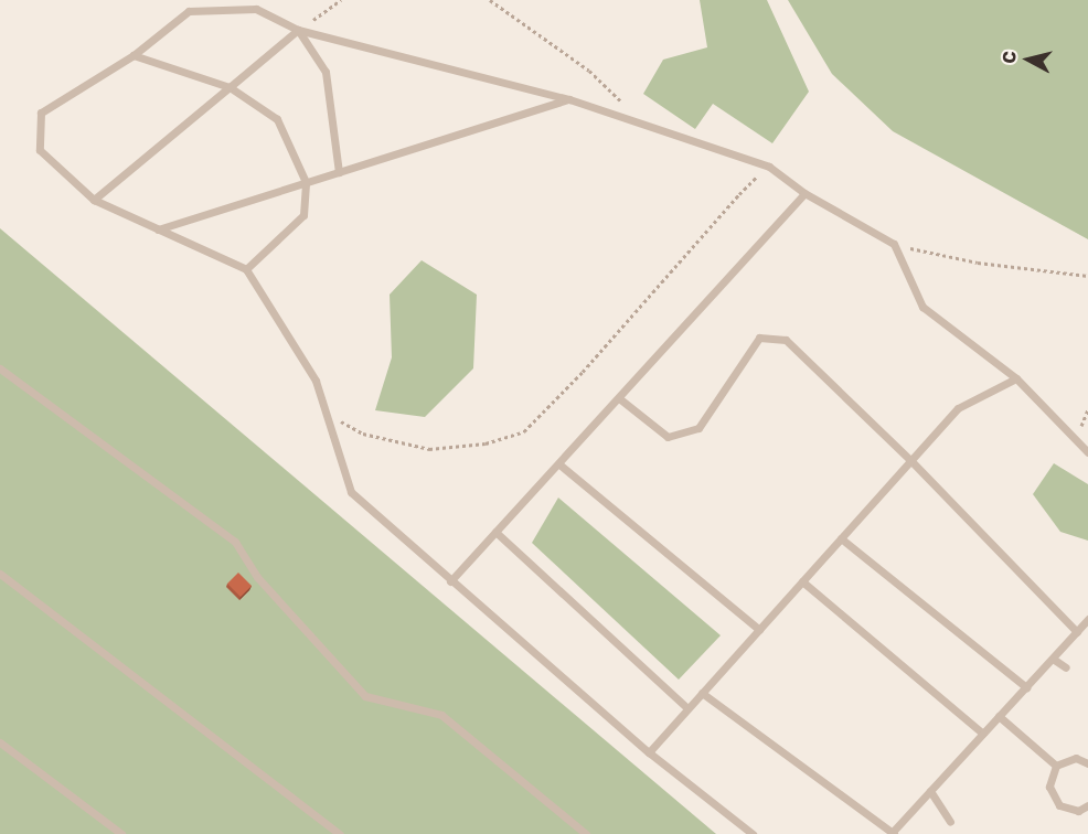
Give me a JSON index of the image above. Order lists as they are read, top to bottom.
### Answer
{
  "north": "left"
}
